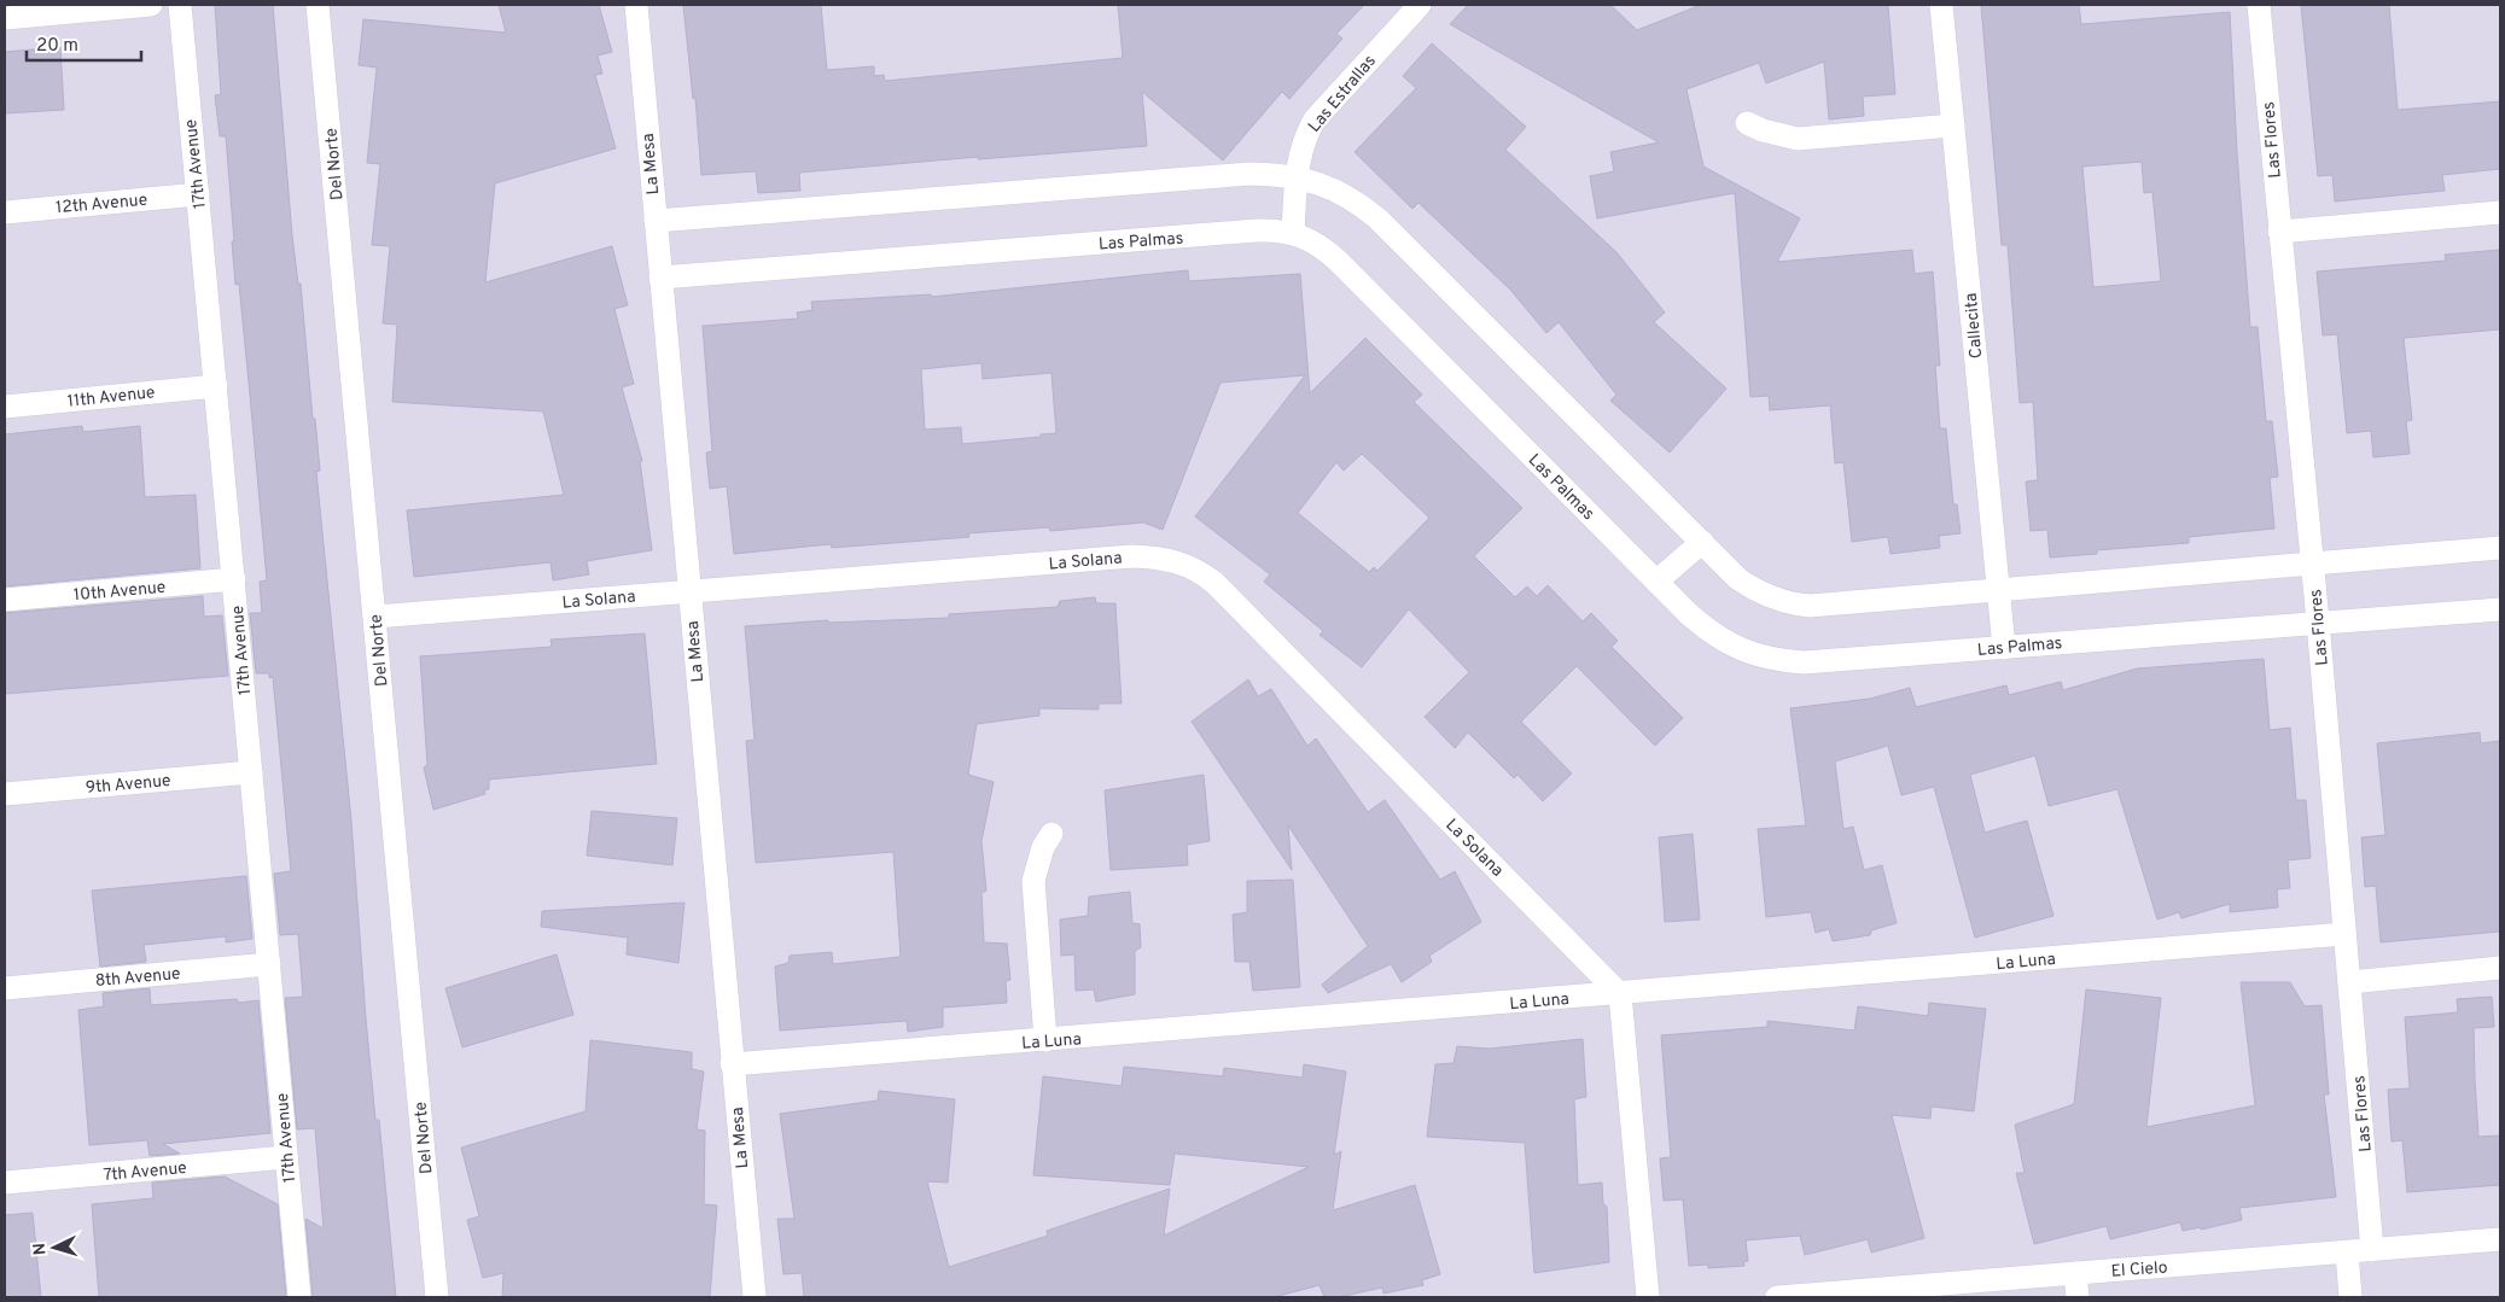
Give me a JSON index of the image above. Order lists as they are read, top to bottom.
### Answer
{
  "streets": {
    "lane": [
      "Las Estrallas",
      "Las Flores",
      "17th Avenue",
      "Del Norte",
      "La Mesa",
      "12th Avenue",
      "Las Palmas",
      "Callecita",
      "11th Avenue",
      "La Solana",
      "10th Avenue",
      "9th Avenue",
      "La Luna",
      "8th Avenue",
      "7th Avenue",
      "El Cielo"
    ]
  },
  "crossings": [
    ["Las Estrallas", "Las Palmas"],
    ["Las Flores", "Las Palmas"],
    ["Las Flores", "La Luna"],
    ["Las Flores", "El Cielo"],
    ["17th Avenue", "12th Avenue"],
    ["17th Avenue", "11th Avenue"],
    ["17th Avenue", "10th Avenue"],
    ["17th Avenue", "9th Avenue"],
    ["17th Avenue", "8th Avenue"],
    ["17th Avenue", "7th Avenue"],
    ["Del Norte", "La Solana"],
    ["La Mesa", "Las Palmas"],
    ["La Mesa", "La Solana"],
    ["La Mesa", "La Luna"],
    ["Las Palmas", "Callecita"],
    ["La Solana", "La Luna"]
  ],
  "scale_bar": "20 m",
  "north": "left"
}
